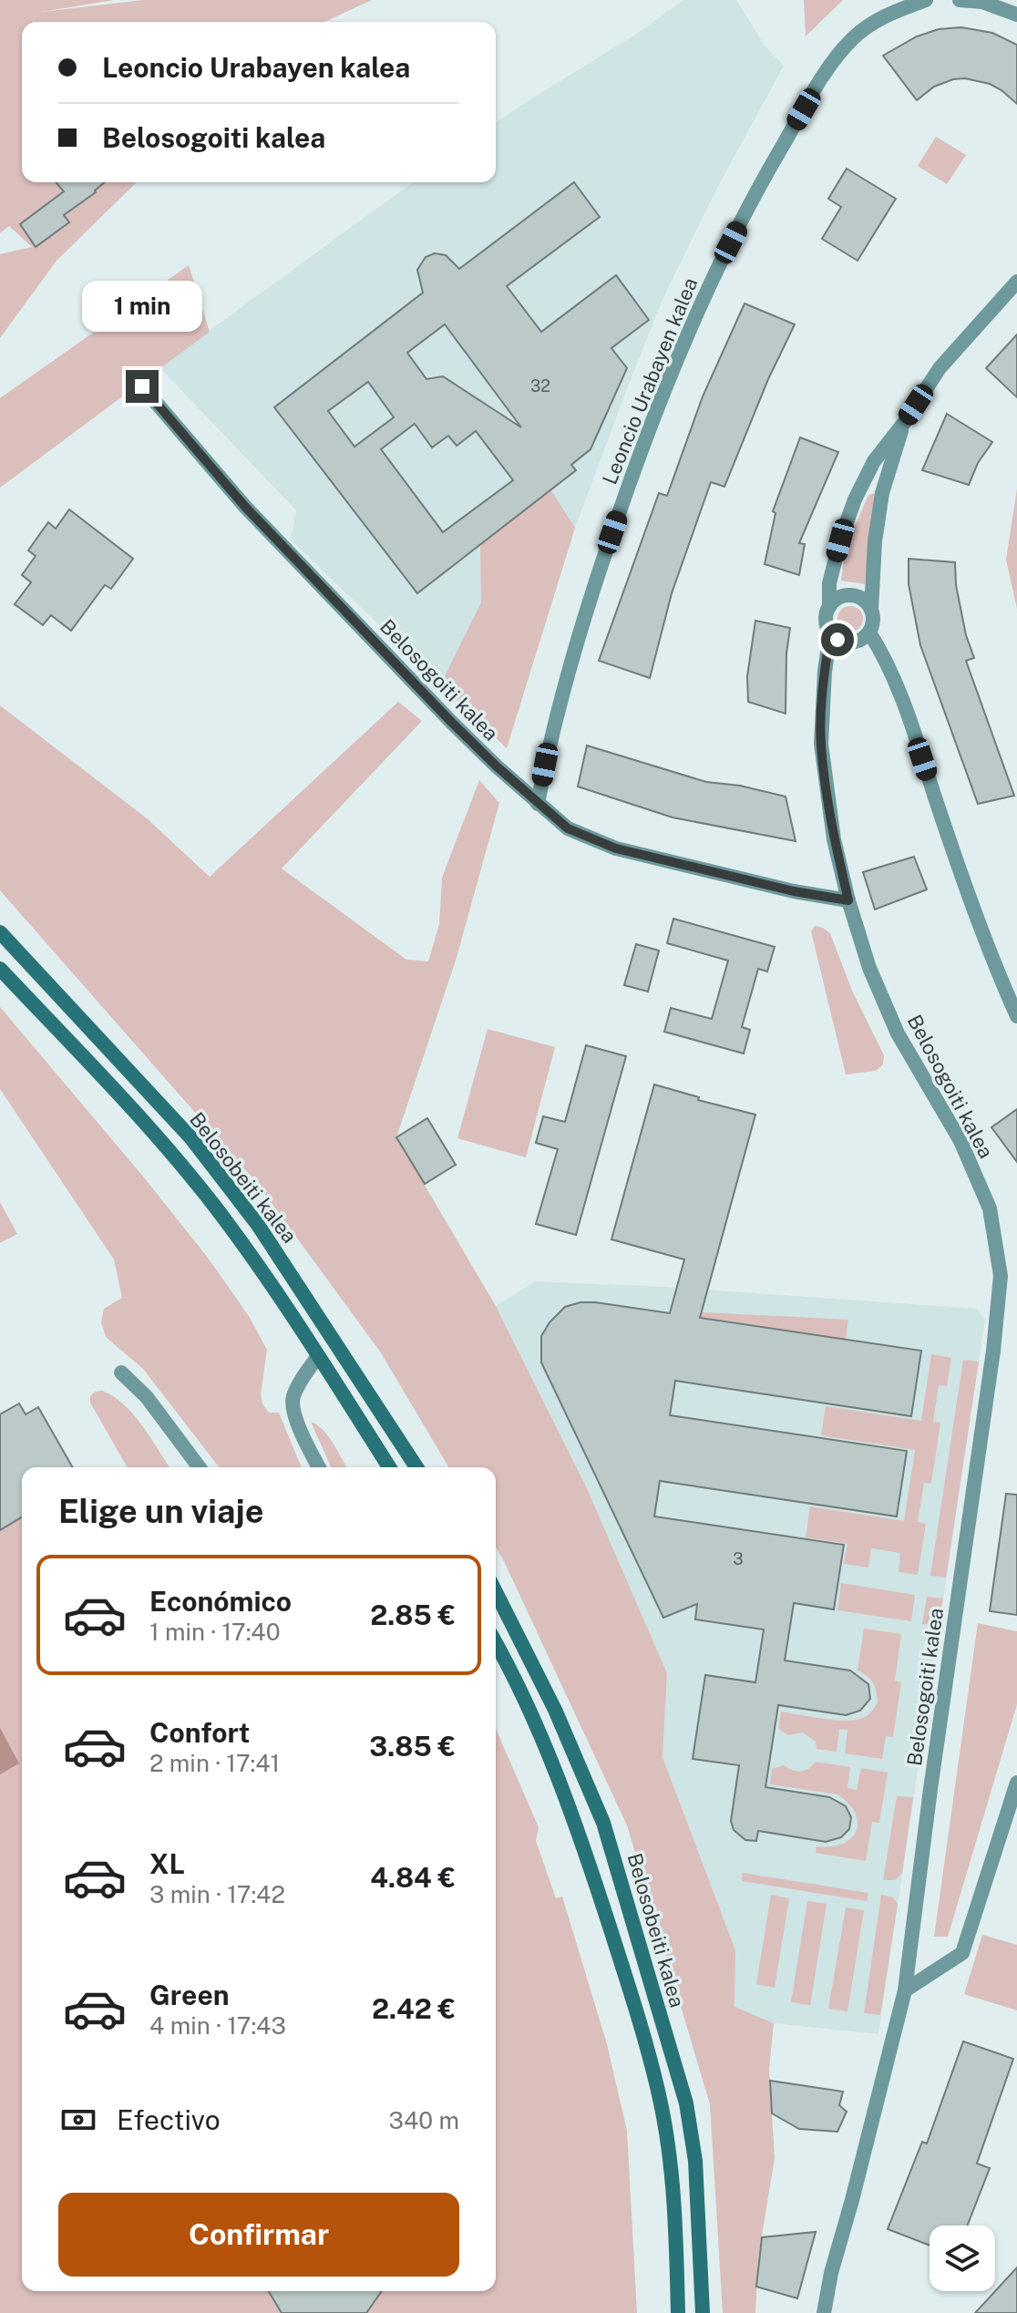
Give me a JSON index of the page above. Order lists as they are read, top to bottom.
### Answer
{
  "streets": {
    "main road": ["Belosobeiti kalea"],
    "street": ["Leoncio Urabayen kalea", "Belosogoiti kalea"]
  },
  "crossings": [
    ["Leoncio Urabayen kalea", "Belosogoiti kalea"]
  ],
  "house_numbers": ["32", "3"],
  "page": {
    "banner": ["Leoncio Urabayen kalea", "Belosogoiti kalea"],
    "bubble": "1 min",
    "heading": "Elige un viaje",
    "list": [
      {
        "name": "Económico",
        "note": "1 min · 17:40",
        "value": "2.85 €"
      },
      {
        "name": "Confort",
        "note": "2 min · 17:41",
        "value": "3.85 €"
      },
      {
        "name": "XL",
        "note": "3 min · 17:42",
        "value": "4.84 €"
      },
      {
        "name": "Green",
        "note": "4 min · 17:43",
        "value": "2.42 €"
      }
    ],
    "pay": ["Efectivo", "340 m"],
    "buttons": "Confirmar"
  }
}
